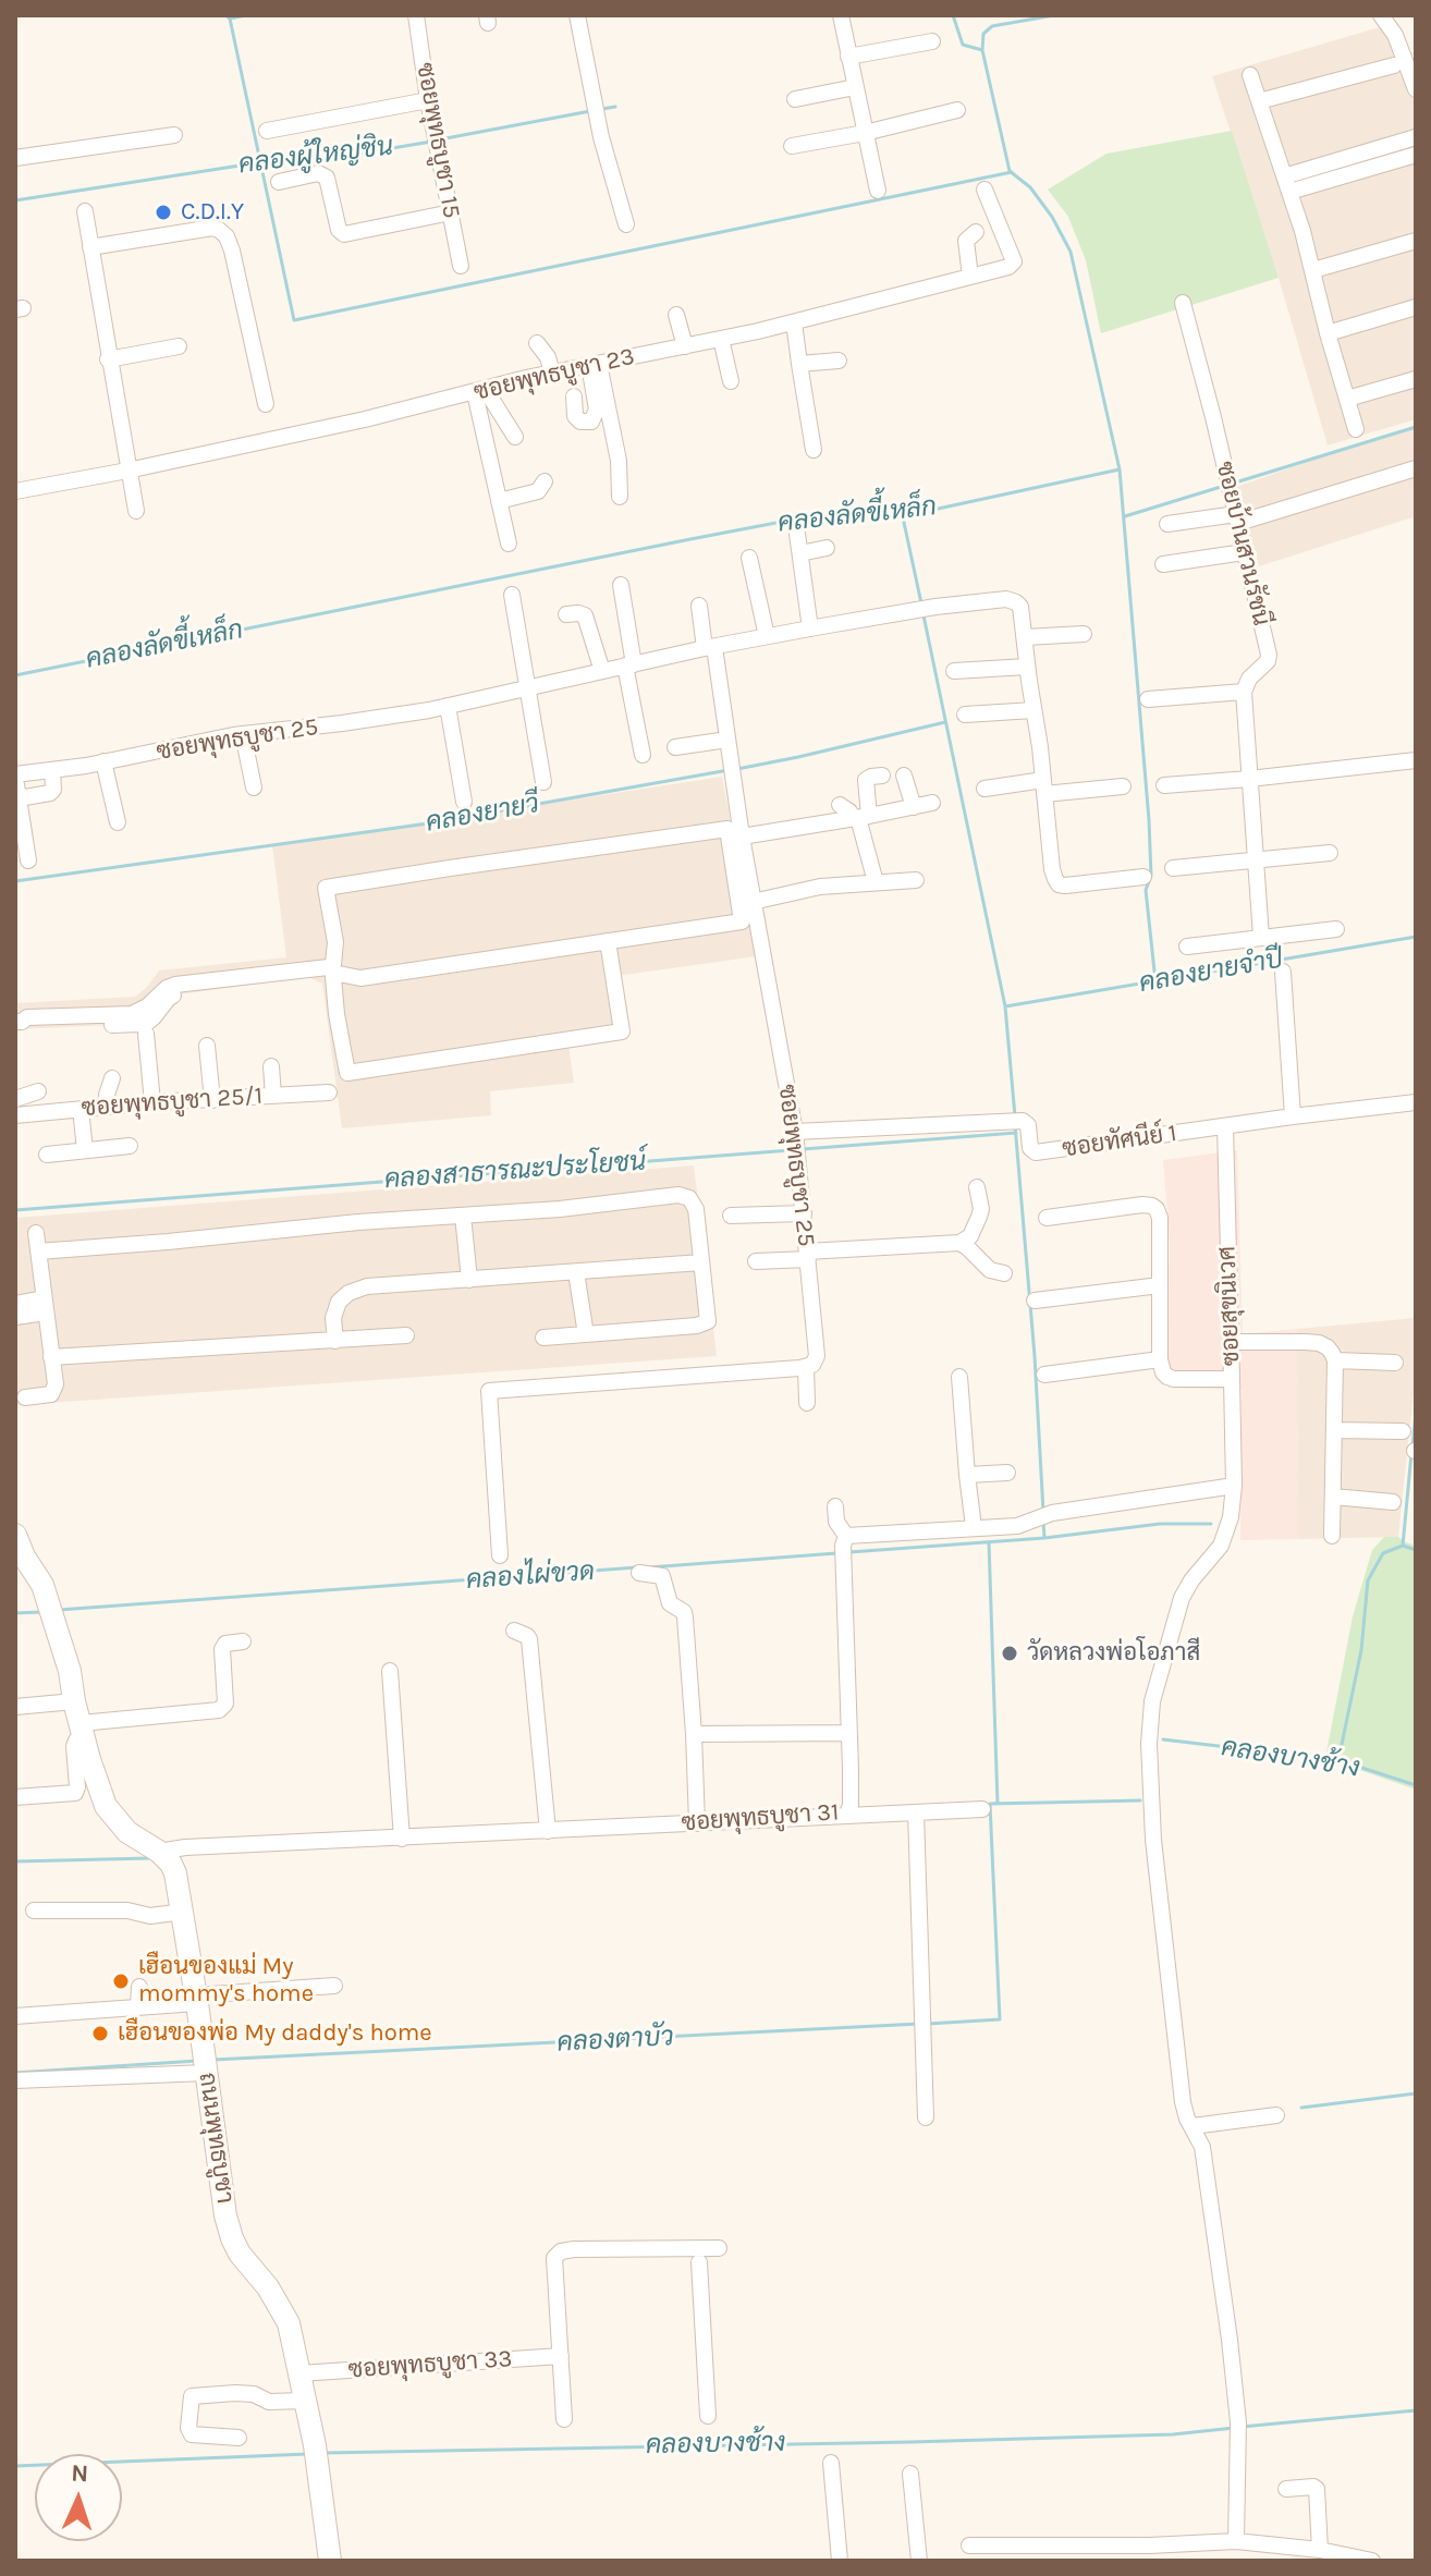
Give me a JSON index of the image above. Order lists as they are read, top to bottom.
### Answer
{
  "streets": {
    "main road": ["ถนนพุทธบูชา"],
    "street": [
      "ซอยพุทธบูชา 15",
      "ซอยพุทธบูชา 23",
      "ซอยบ้านสวนรัชนี",
      "ซอยพุทธบูชา 25",
      "ซอยพุทธบูชา 25/1",
      "ซอยทัศนีย์ 1",
      "ซอยสุขนิเวศ",
      "ซอยพุทธบูชา 31",
      "ซอยพุทธบูชา 33"
    ]
  },
  "crossings": [
    ["ซอยพุทธบูชา 25", "ซอยทัศนีย์ 1"],
    ["ซอยทัศนีย์ 1", "ซอยสุขนิเวศ"],
    ["ซอยพุทธบูชา 31", "ถนนพุทธบูชา"],
    ["ถนนพุทธบูชา", "ซอยพุทธบูชา 33"]
  ],
  "water": [
    "คลองผู้ใหญ่ชิน",
    "คลองลัดขี้เหล็ก",
    "คลองยายวี",
    "คลองยายจำปี",
    "คลองสาธารณะประโยชน์",
    "คลองไผ่ขวด",
    "คลองบางช้าง",
    "คลองตาบัว"
  ],
  "places": [
    "C.D.I.Y",
    "วัดหลวงพ่อโอภาสี",
    "เฮือนของแม่ My mommy's home",
    "เฮือนของพ่อ My daddy's home"
  ],
  "north": "top"
}
